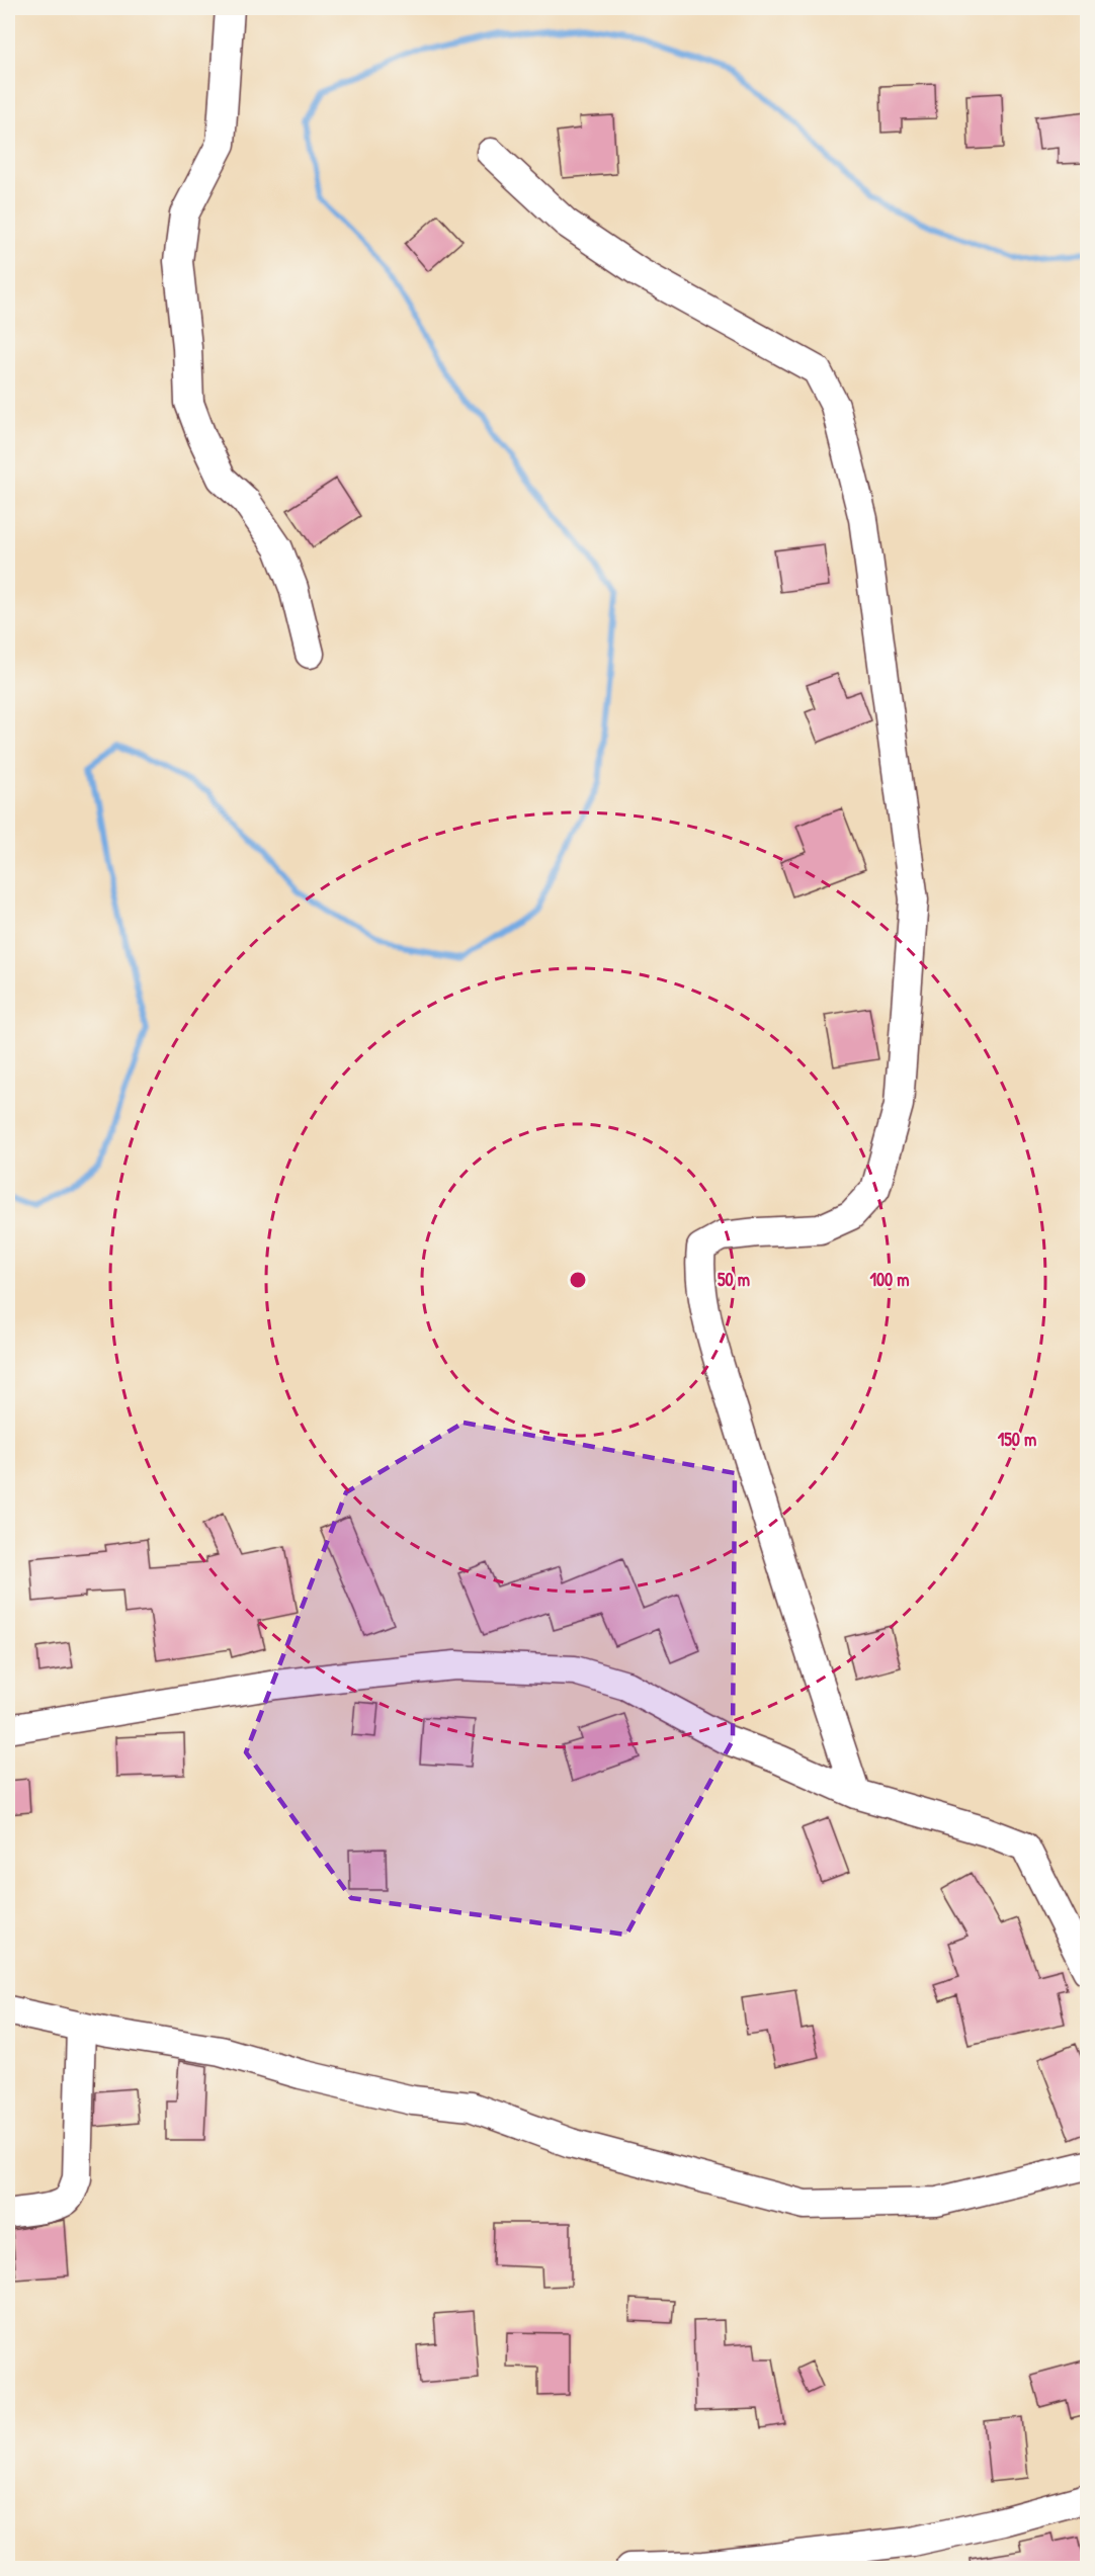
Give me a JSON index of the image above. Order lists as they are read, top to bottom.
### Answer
{
  "rings": ["50 m", "100 m", "150 m"]
}
